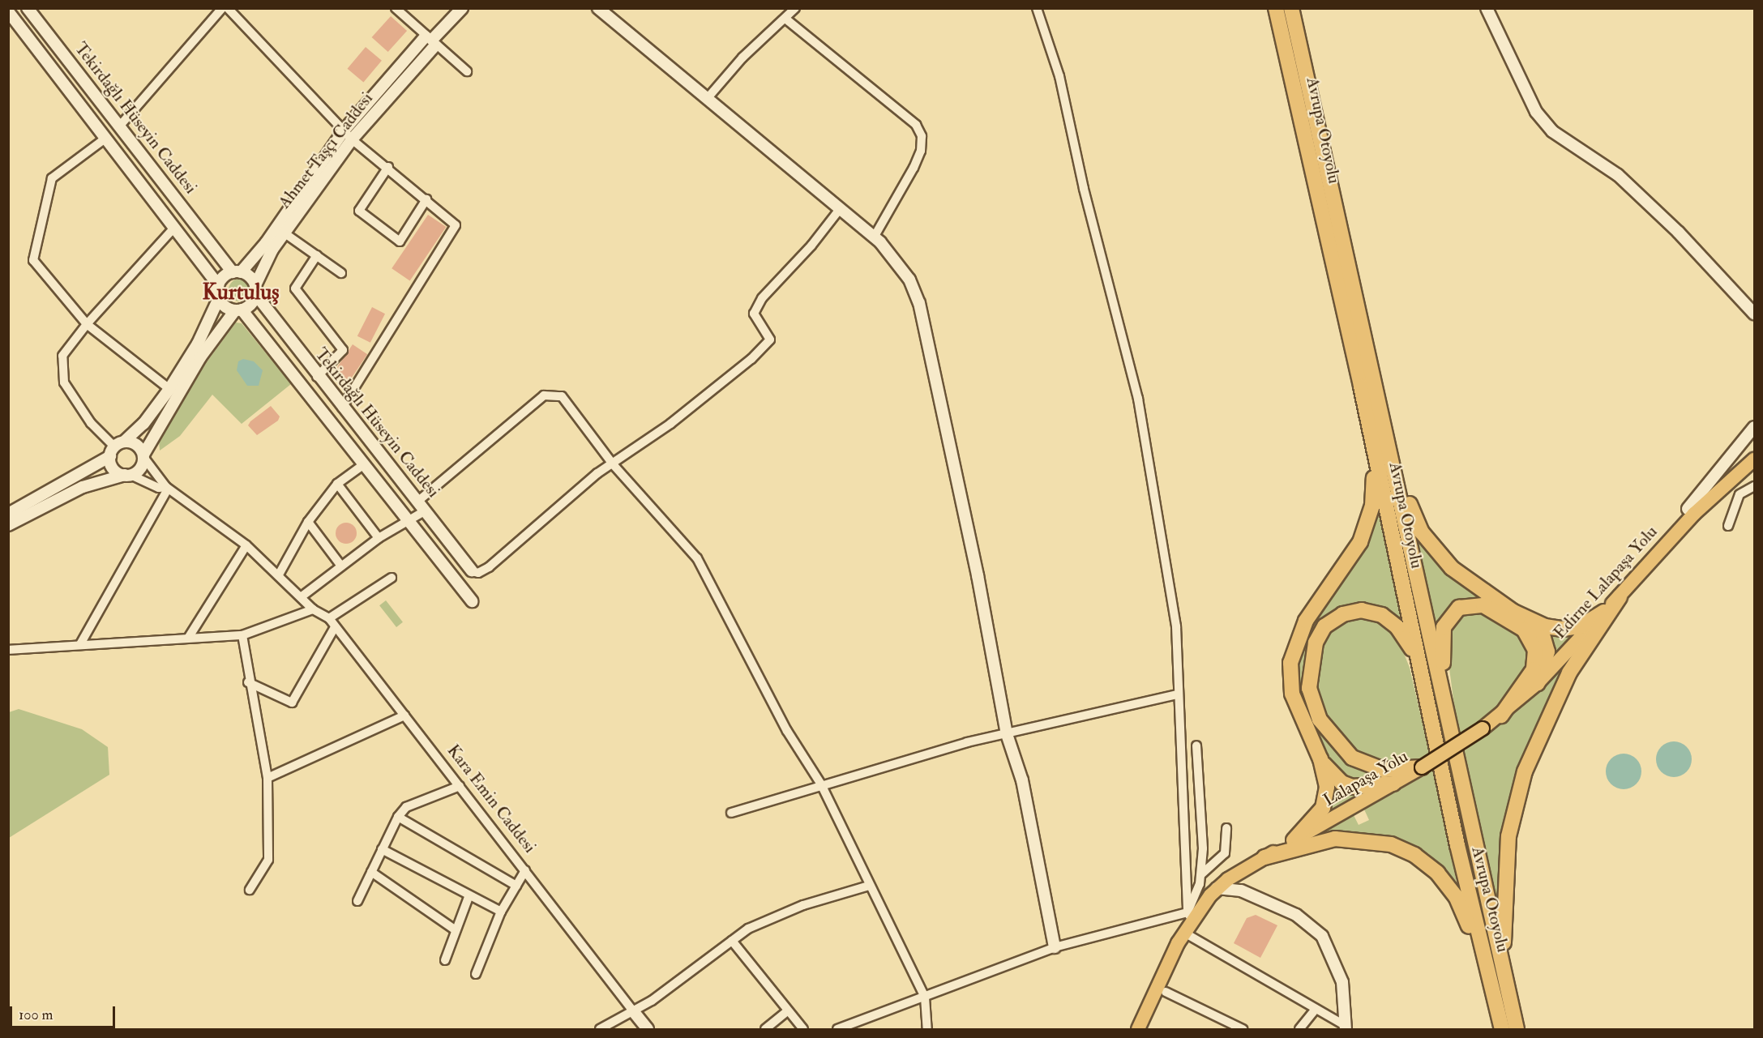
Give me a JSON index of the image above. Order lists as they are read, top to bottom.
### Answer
{
  "streets": {
    "highway": ["Avrupa Otoyolu"],
    "main road": [
      "Tekirdağlı Hüseyin Caddesi",
      "Ahmet Taşçı Caddesi",
      "Edirne Lalapaşa Yolu",
      "Lalapaşa Yolu",
      "Kara Emin Caddesi"
    ]
  },
  "crossings": [
    ["Tekirdağlı Hüseyin Caddesi", "Ahmet Taşçı Caddesi"],
    ["Edirne Lalapaşa Yolu", "Lalapaşa Yolu"]
  ],
  "districts": ["Kurtuluş"],
  "scale_bar": "100 m"
}
